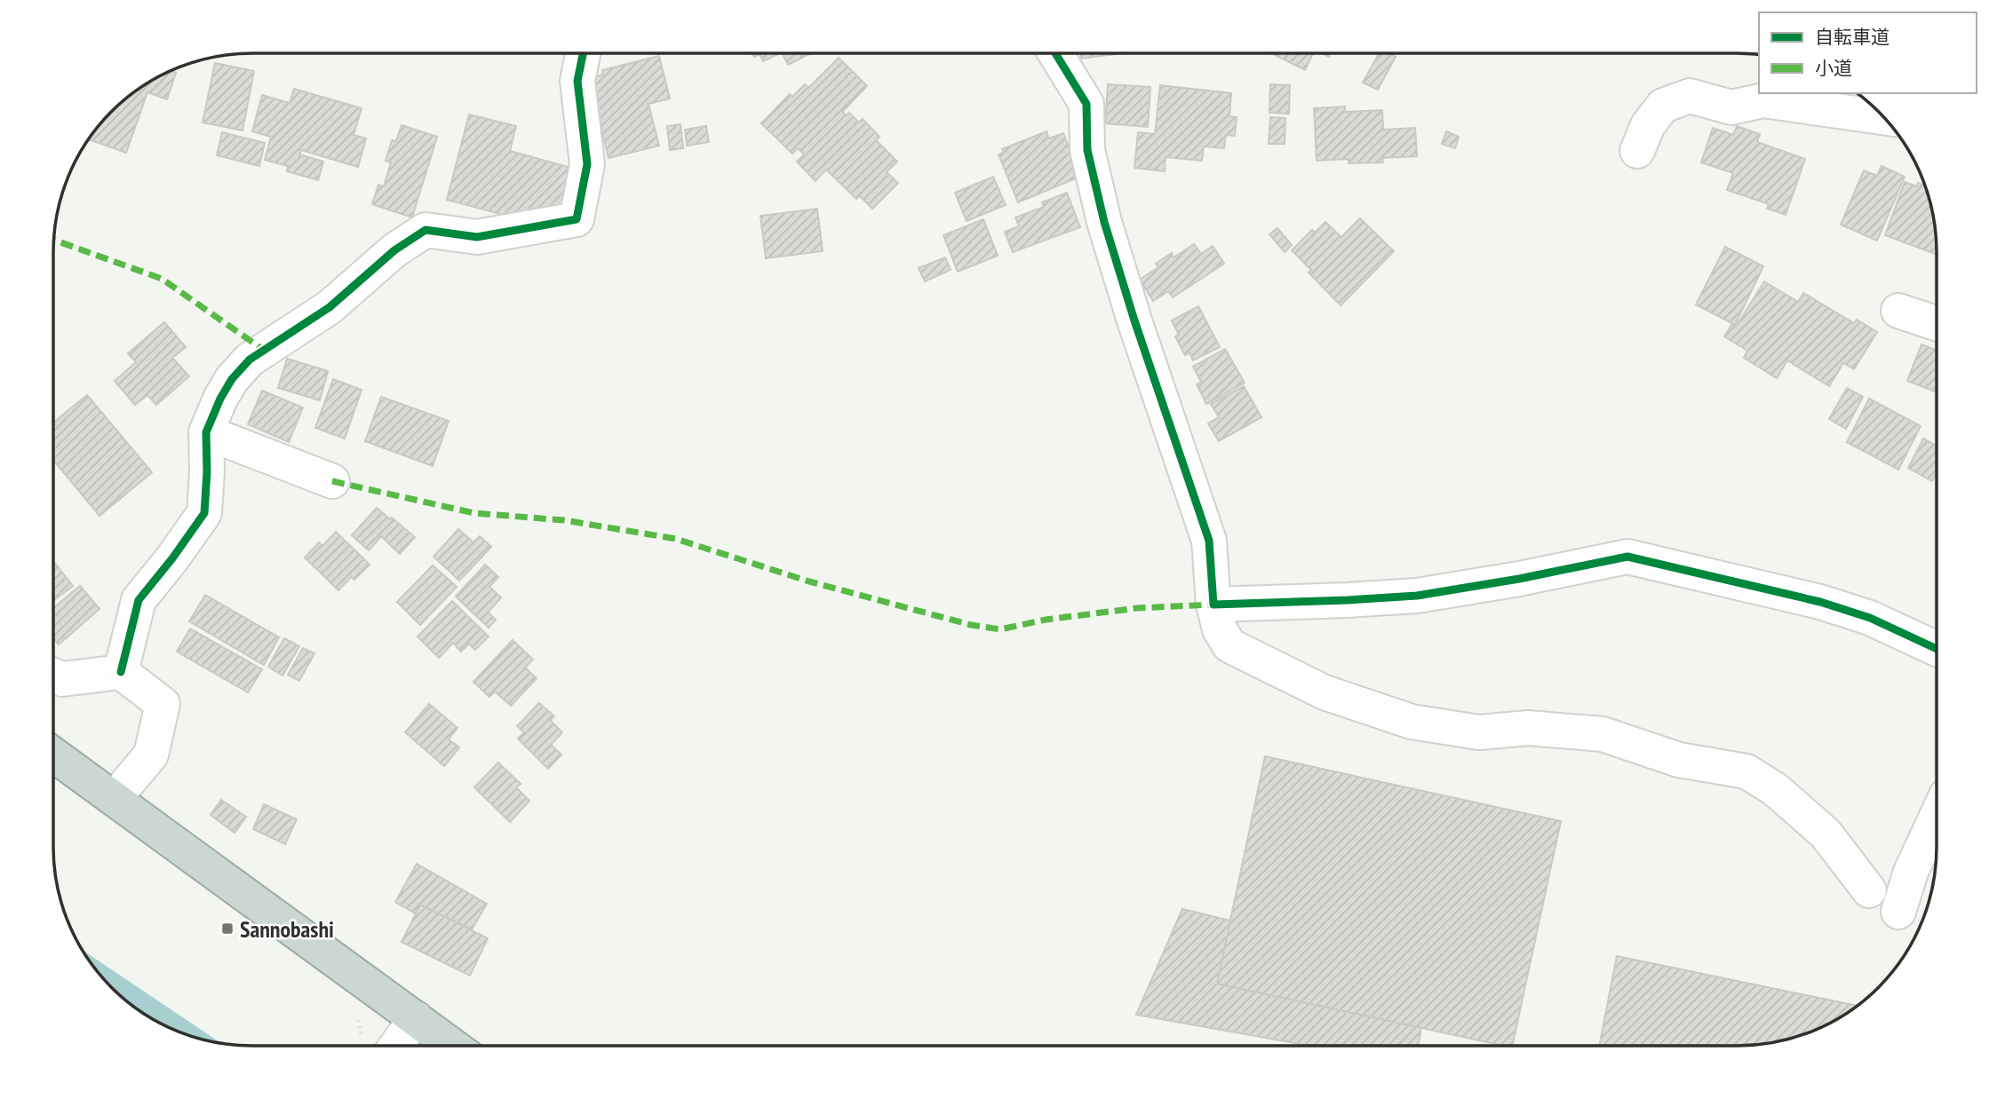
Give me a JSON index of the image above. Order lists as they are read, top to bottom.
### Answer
{
  "places": {
    "transit": ["Sannobashi"]
  },
  "legend": ["自転車道", "小道"]
}
